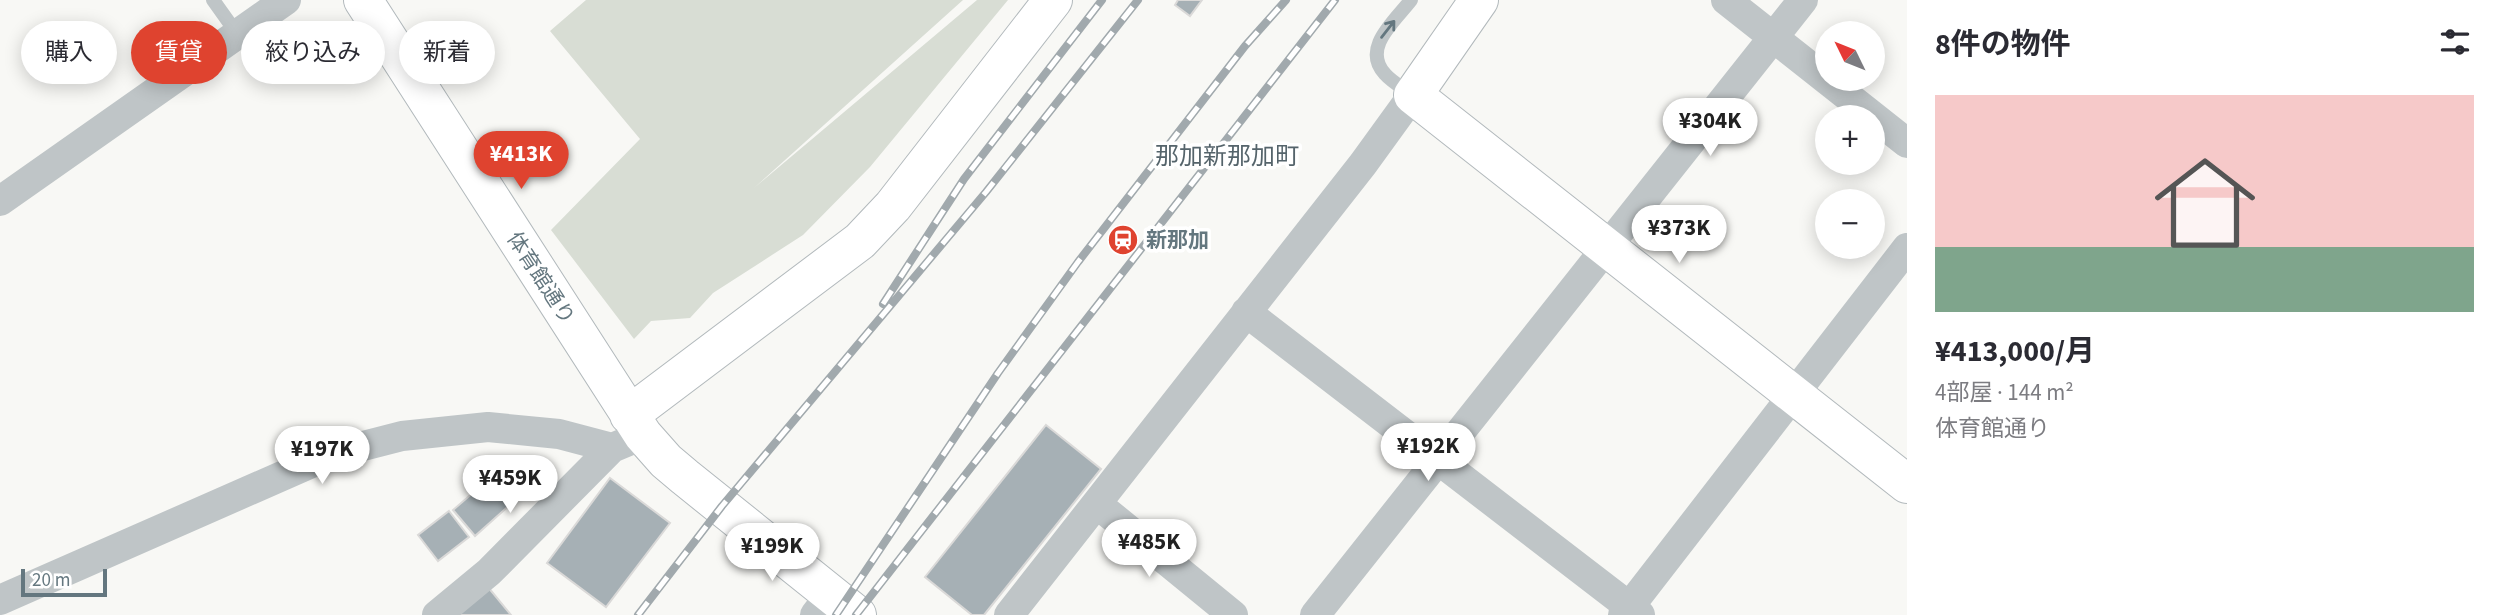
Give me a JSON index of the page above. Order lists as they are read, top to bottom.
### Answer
{
  "streets": {
    "street": ["体育館通り"]
  },
  "districts": ["那加新那加町"],
  "places": {
    "station": ["新那加"]
  },
  "scale_bar": "20 m",
  "north": "top left",
  "page": {
    "heading": "8件の物件",
    "map_buttons": ["+", "−"],
    "chip": [
      "購入",
      "賃貸",
      "絞り込み",
      "新着"
    ],
    "list": [
      {
        "name": "¥413,000/月",
        "note": "4部屋 · 144 m² · 体育館通り"
      }
    ],
    "price": [
      "¥304K",
      "¥413K",
      "¥373K",
      "¥192K",
      "¥197K",
      "¥459K",
      "¥485K",
      "¥199K"
    ],
    "scale": "20 m"
  }
}
